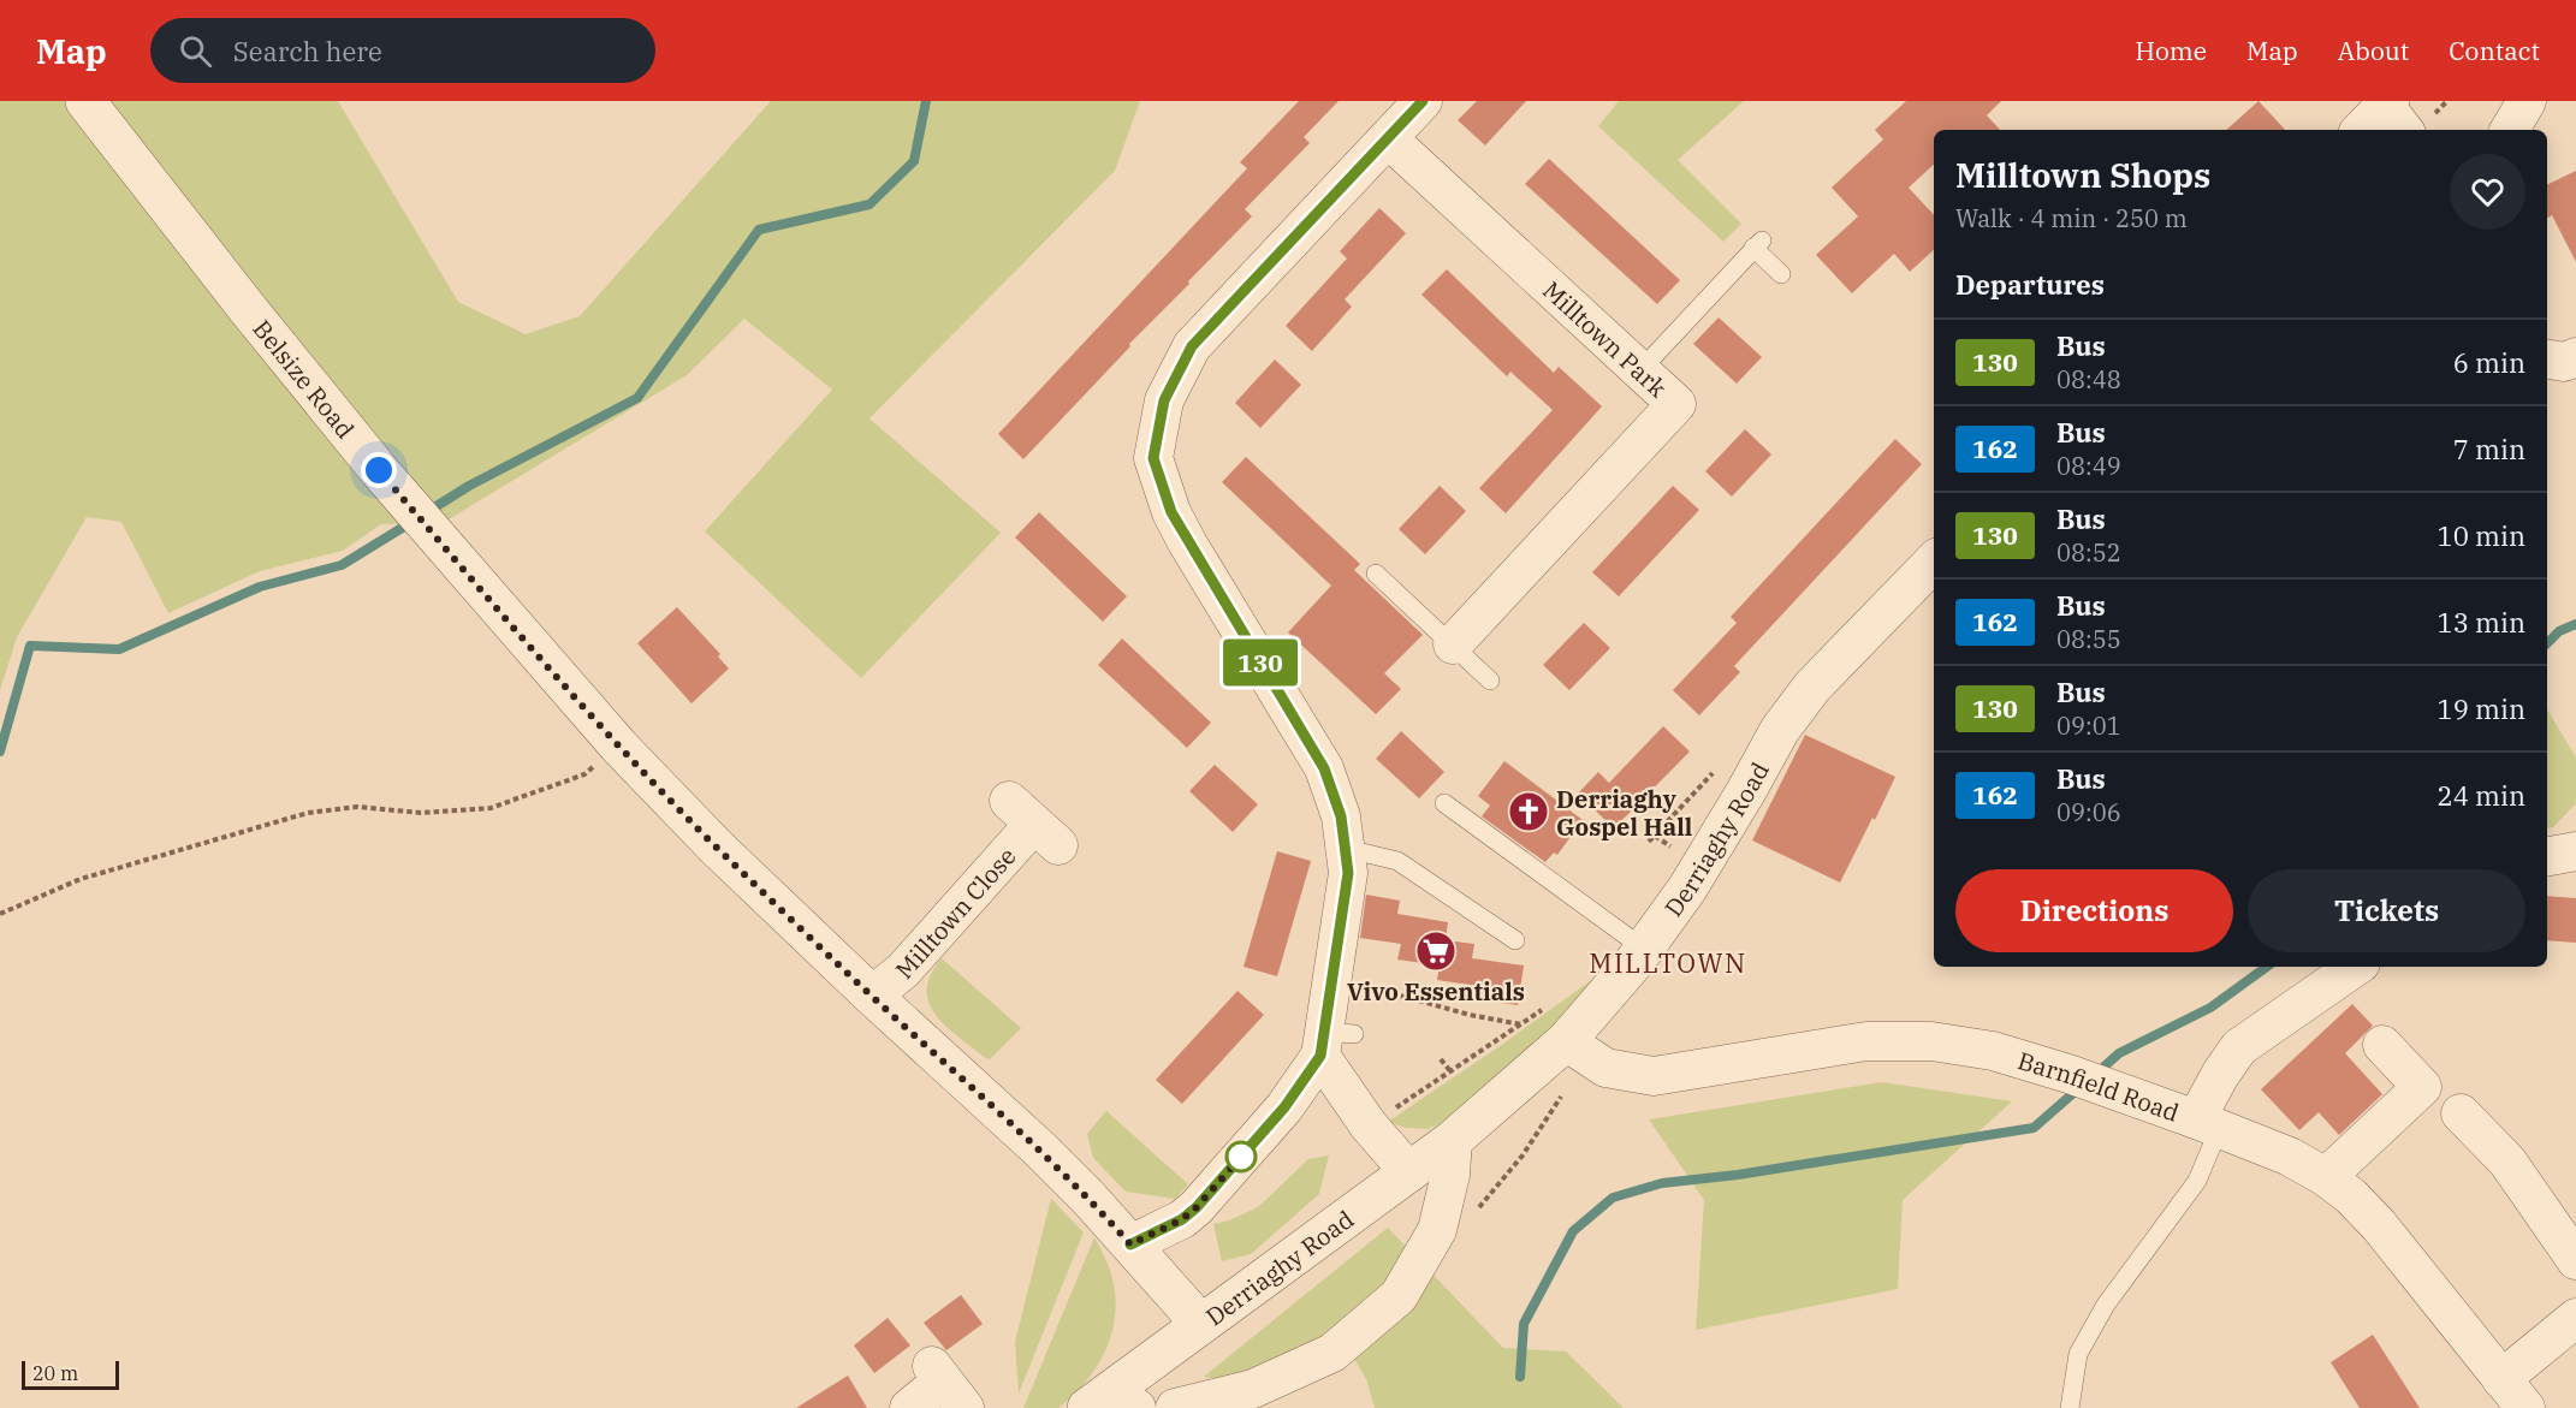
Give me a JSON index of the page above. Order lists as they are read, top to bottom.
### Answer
{
  "streets": {
    "street": [
      "Milltown Park",
      "Belsize Road",
      "Derriaghy Road",
      "Milltown Close",
      "Barnfield Road"
    ]
  },
  "crossings": [
    ["Belsize Road", "Derriaghy Road"],
    ["Belsize Road", "Milltown Close"],
    ["Derriaghy Road", "Barnfield Road"]
  ],
  "districts": ["MILLTOWN"],
  "places": {
    "church": ["Derriaghy Gospel Hall"],
    "supermarket": ["Vivo Essentials"]
  },
  "lines": ["bus line 130"],
  "scale_bar": "20 m",
  "page": {
    "header": "Map",
    "search": "Search here",
    "nav": [
      "Home",
      "Map",
      "About",
      "Contact"
    ],
    "on_map": "130",
    "heading": [
      ["Milltown Shops", "Walk · 4 min · 250 m"],
      "Departures"
    ],
    "list": [
      {
        "mark": "130",
        "name": "Bus",
        "note": "08:48",
        "value": "6 min"
      },
      {
        "mark": "162",
        "name": "Bus",
        "note": "08:49",
        "value": "7 min"
      },
      {
        "mark": "130",
        "name": "Bus",
        "note": "08:52",
        "value": "10 min"
      },
      {
        "mark": "162",
        "name": "Bus",
        "note": "08:55",
        "value": "13 min"
      },
      {
        "mark": "130",
        "name": "Bus",
        "note": "09:01",
        "value": "19 min"
      },
      {
        "mark": "162",
        "name": "Bus",
        "note": "09:06",
        "value": "24 min"
      }
    ],
    "buttons": ["Directions", "Tickets"],
    "scale": "20 m"
  }
}
